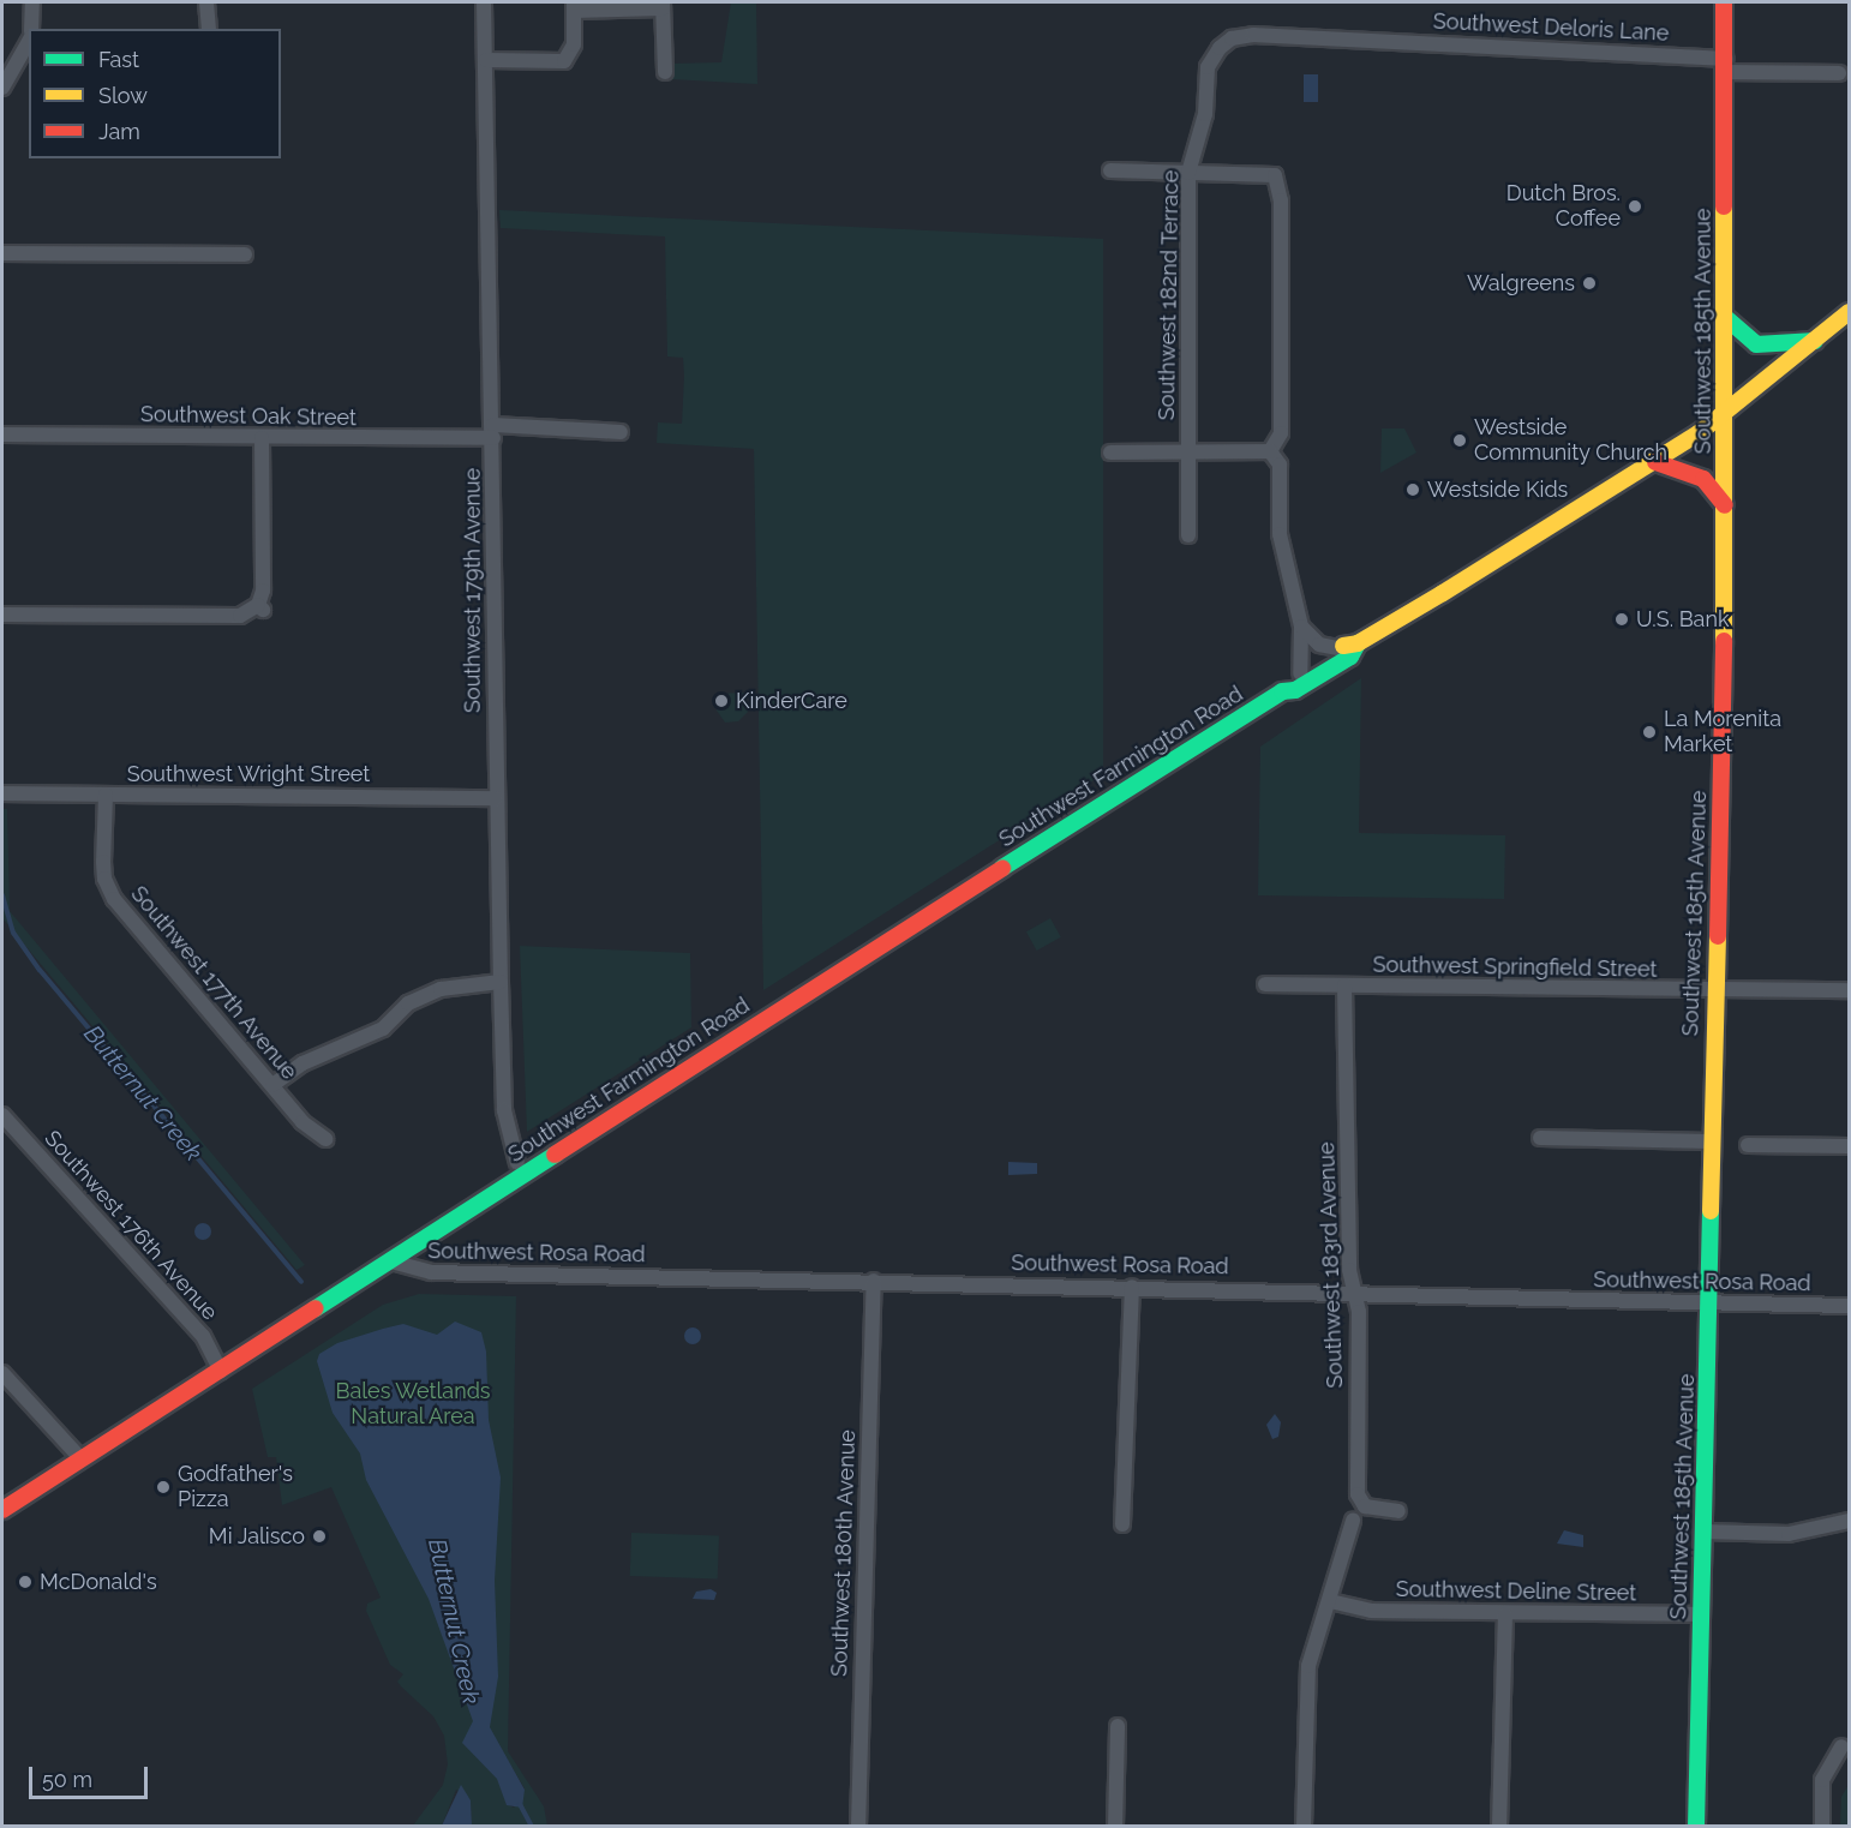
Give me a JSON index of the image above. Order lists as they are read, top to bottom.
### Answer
{
  "streets": {
    "main road": ["Southwest 185th Avenue", "Southwest Farmington Road"],
    "street": [
      "Southwest Deloris Lane",
      "Southwest 182nd Terrace",
      "Southwest Oak Street",
      "Southwest 179th Avenue",
      "Southwest Wright Street",
      "Southwest Springfield Street",
      "Southwest 177th Avenue",
      "Southwest 176th Avenue",
      "Southwest Rosa Road",
      "Southwest 183rd Avenue",
      "Southwest 180th Avenue",
      "Southwest Deline Street"
    ]
  },
  "crossings": [
    ["Southwest Deloris Lane", "Southwest 182nd Terrace"],
    ["Southwest Deloris Lane", "Southwest 185th Avenue"],
    ["Southwest 185th Avenue", "Southwest Farmington Road"],
    ["Southwest 185th Avenue", "Southwest Springfield Street"],
    ["Southwest 185th Avenue", "Southwest Rosa Road"],
    ["Southwest 185th Avenue", "Southwest Deline Street"],
    ["Southwest Oak Street", "Southwest 179th Avenue"],
    ["Southwest 179th Avenue", "Southwest Farmington Road"],
    ["Southwest 179th Avenue", "Southwest Wright Street"],
    ["Southwest Farmington Road", "Southwest 176th Avenue"],
    ["Southwest Farmington Road", "Southwest Rosa Road"],
    ["Southwest Wright Street", "Southwest 177th Avenue"],
    ["Southwest Springfield Street", "Southwest 183rd Avenue"],
    ["Southwest Rosa Road", "Southwest 183rd Avenue"],
    ["Southwest Rosa Road", "Southwest 180th Avenue"]
  ],
  "water": ["Butternut Creek"],
  "parks": ["Bales Wetlands Natural Area"],
  "places": [
    "Dutch Bros. Coffee",
    "Walgreens",
    "Westside Community Church",
    "Westside Kids",
    "U.S. Bank",
    "KinderCare",
    "La Morenita Market",
    "Godfather's Pizza",
    "Mi Jalisco",
    "McDonald's"
  ],
  "legend": ["Fast", "Slow", "Jam"],
  "scale_bar": "50 m"
}
